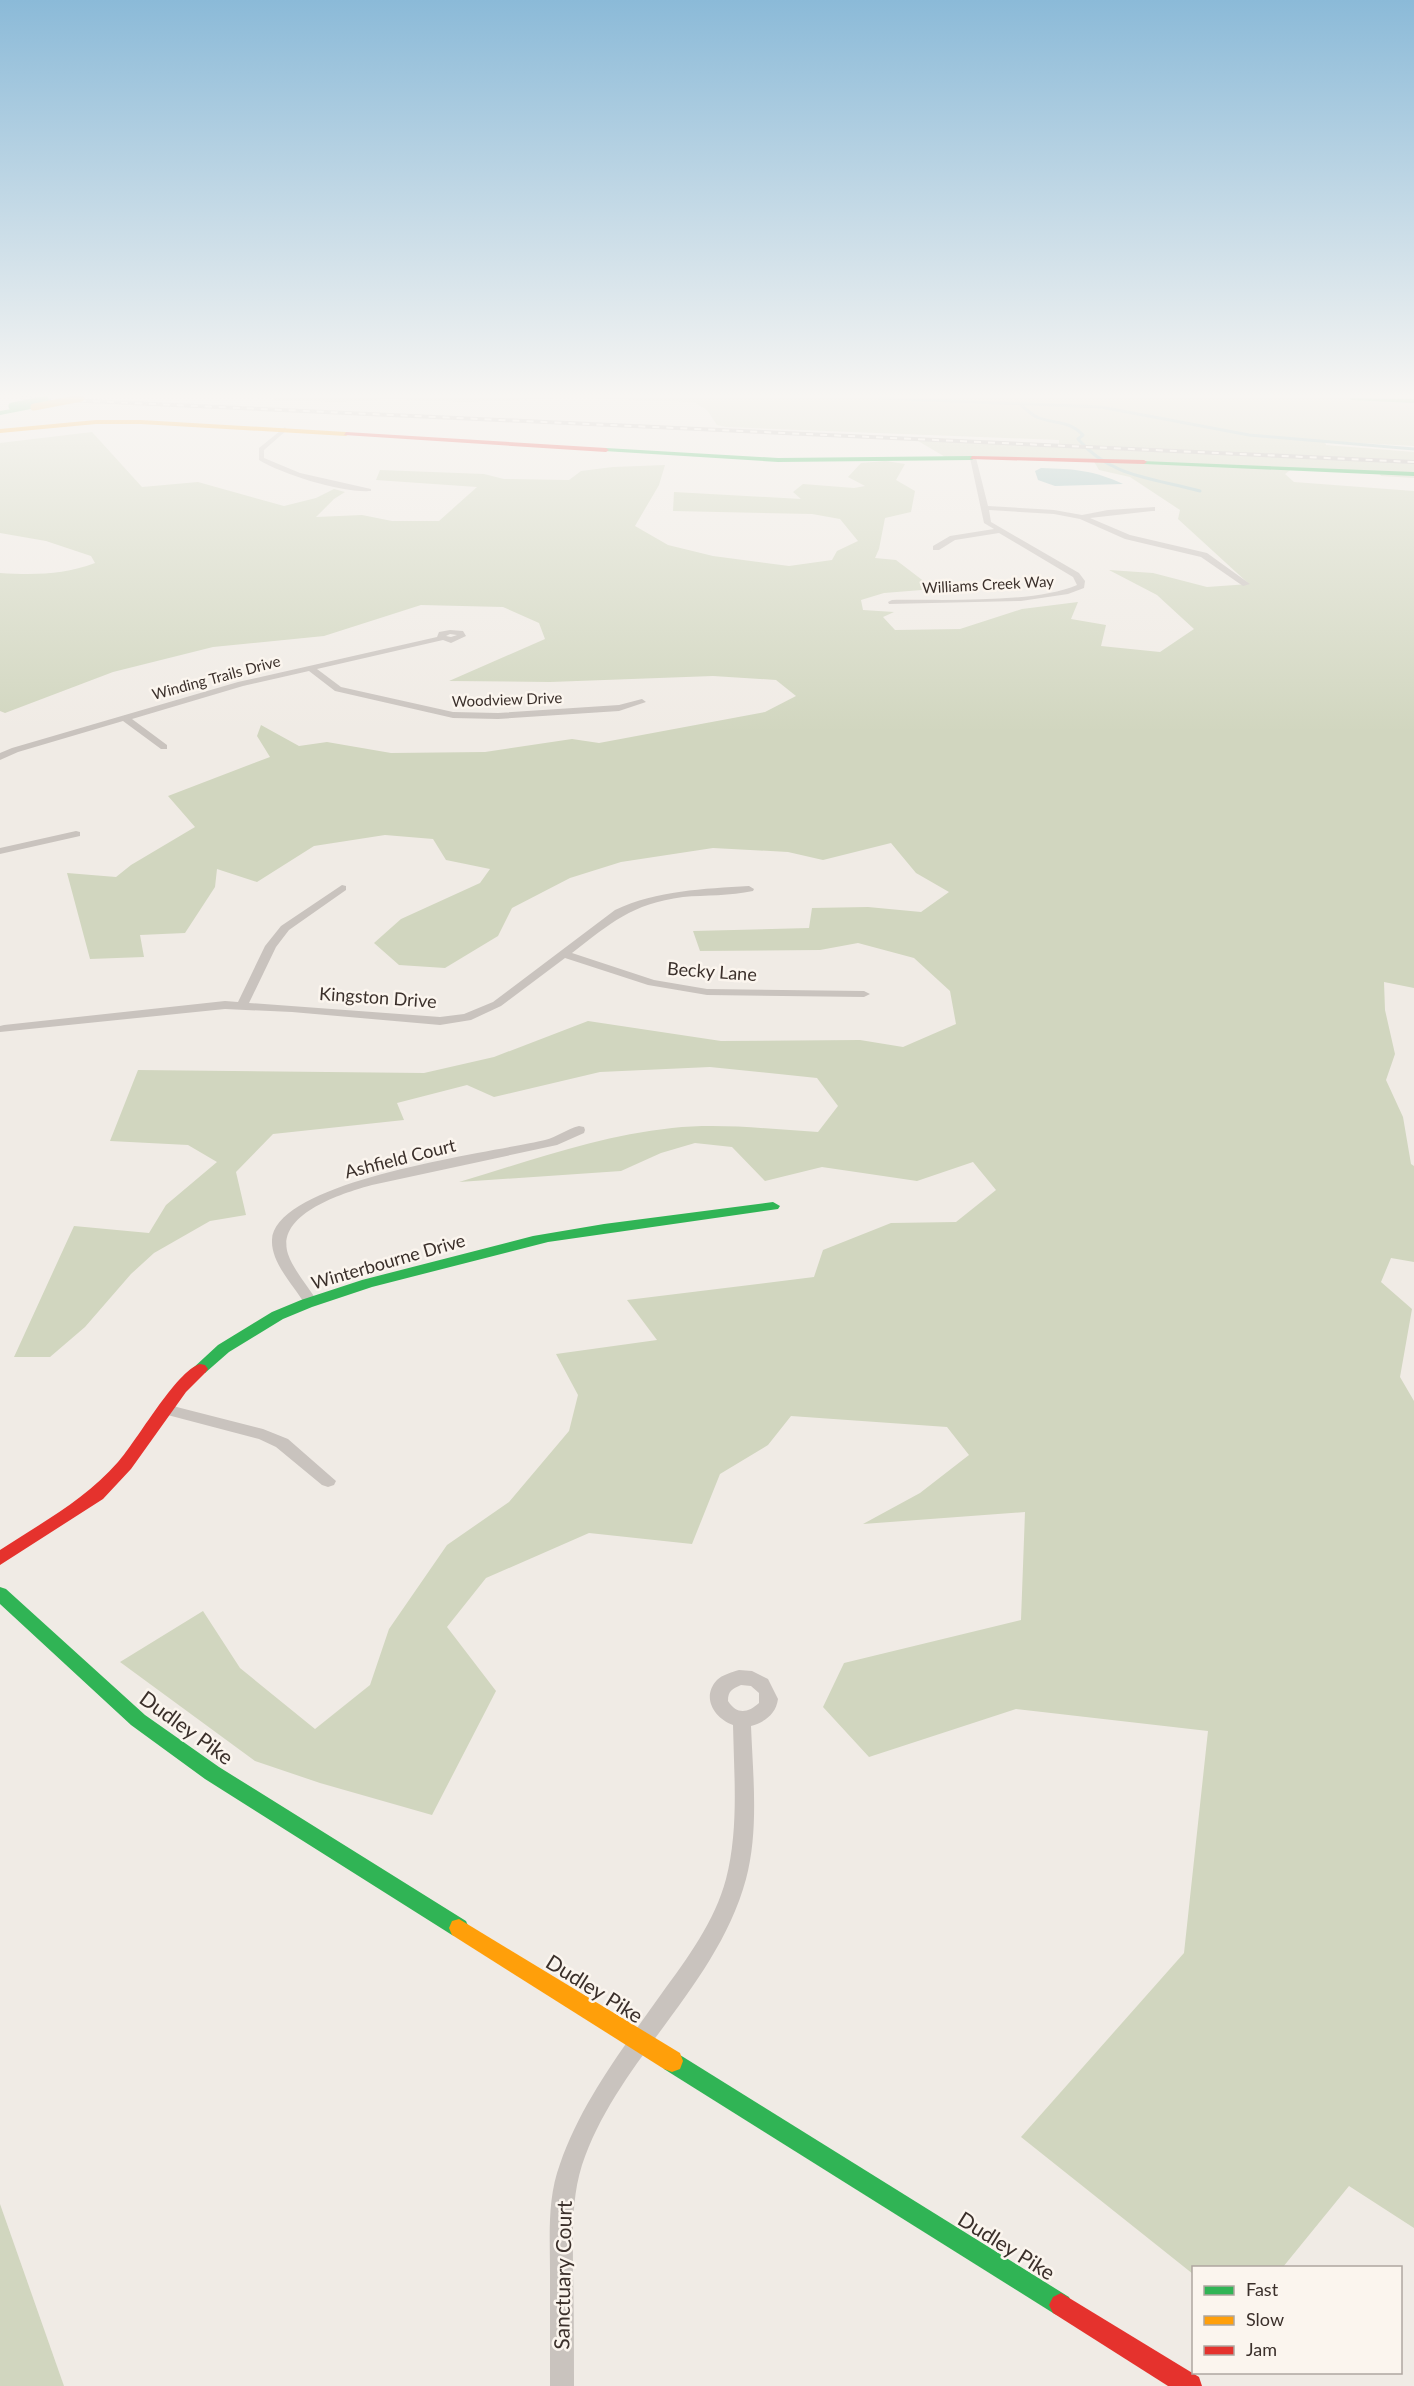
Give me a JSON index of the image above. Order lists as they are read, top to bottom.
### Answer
{
  "streets": {
    "street": [
      "Williams Creek Way",
      "Winding Trails Drive",
      "Woodview Drive",
      "Becky Lane",
      "Kingston Drive",
      "Ashfield Court",
      "Winterbourne Drive",
      "Dudley Pike",
      "Sanctuary Court"
    ]
  },
  "crossings": [
    ["Winding Trails Drive", "Woodview Drive"],
    ["Becky Lane", "Kingston Drive"],
    ["Ashfield Court", "Winterbourne Drive"],
    ["Dudley Pike", "Sanctuary Court"]
  ],
  "legend": ["Fast", "Slow", "Jam"]
}
